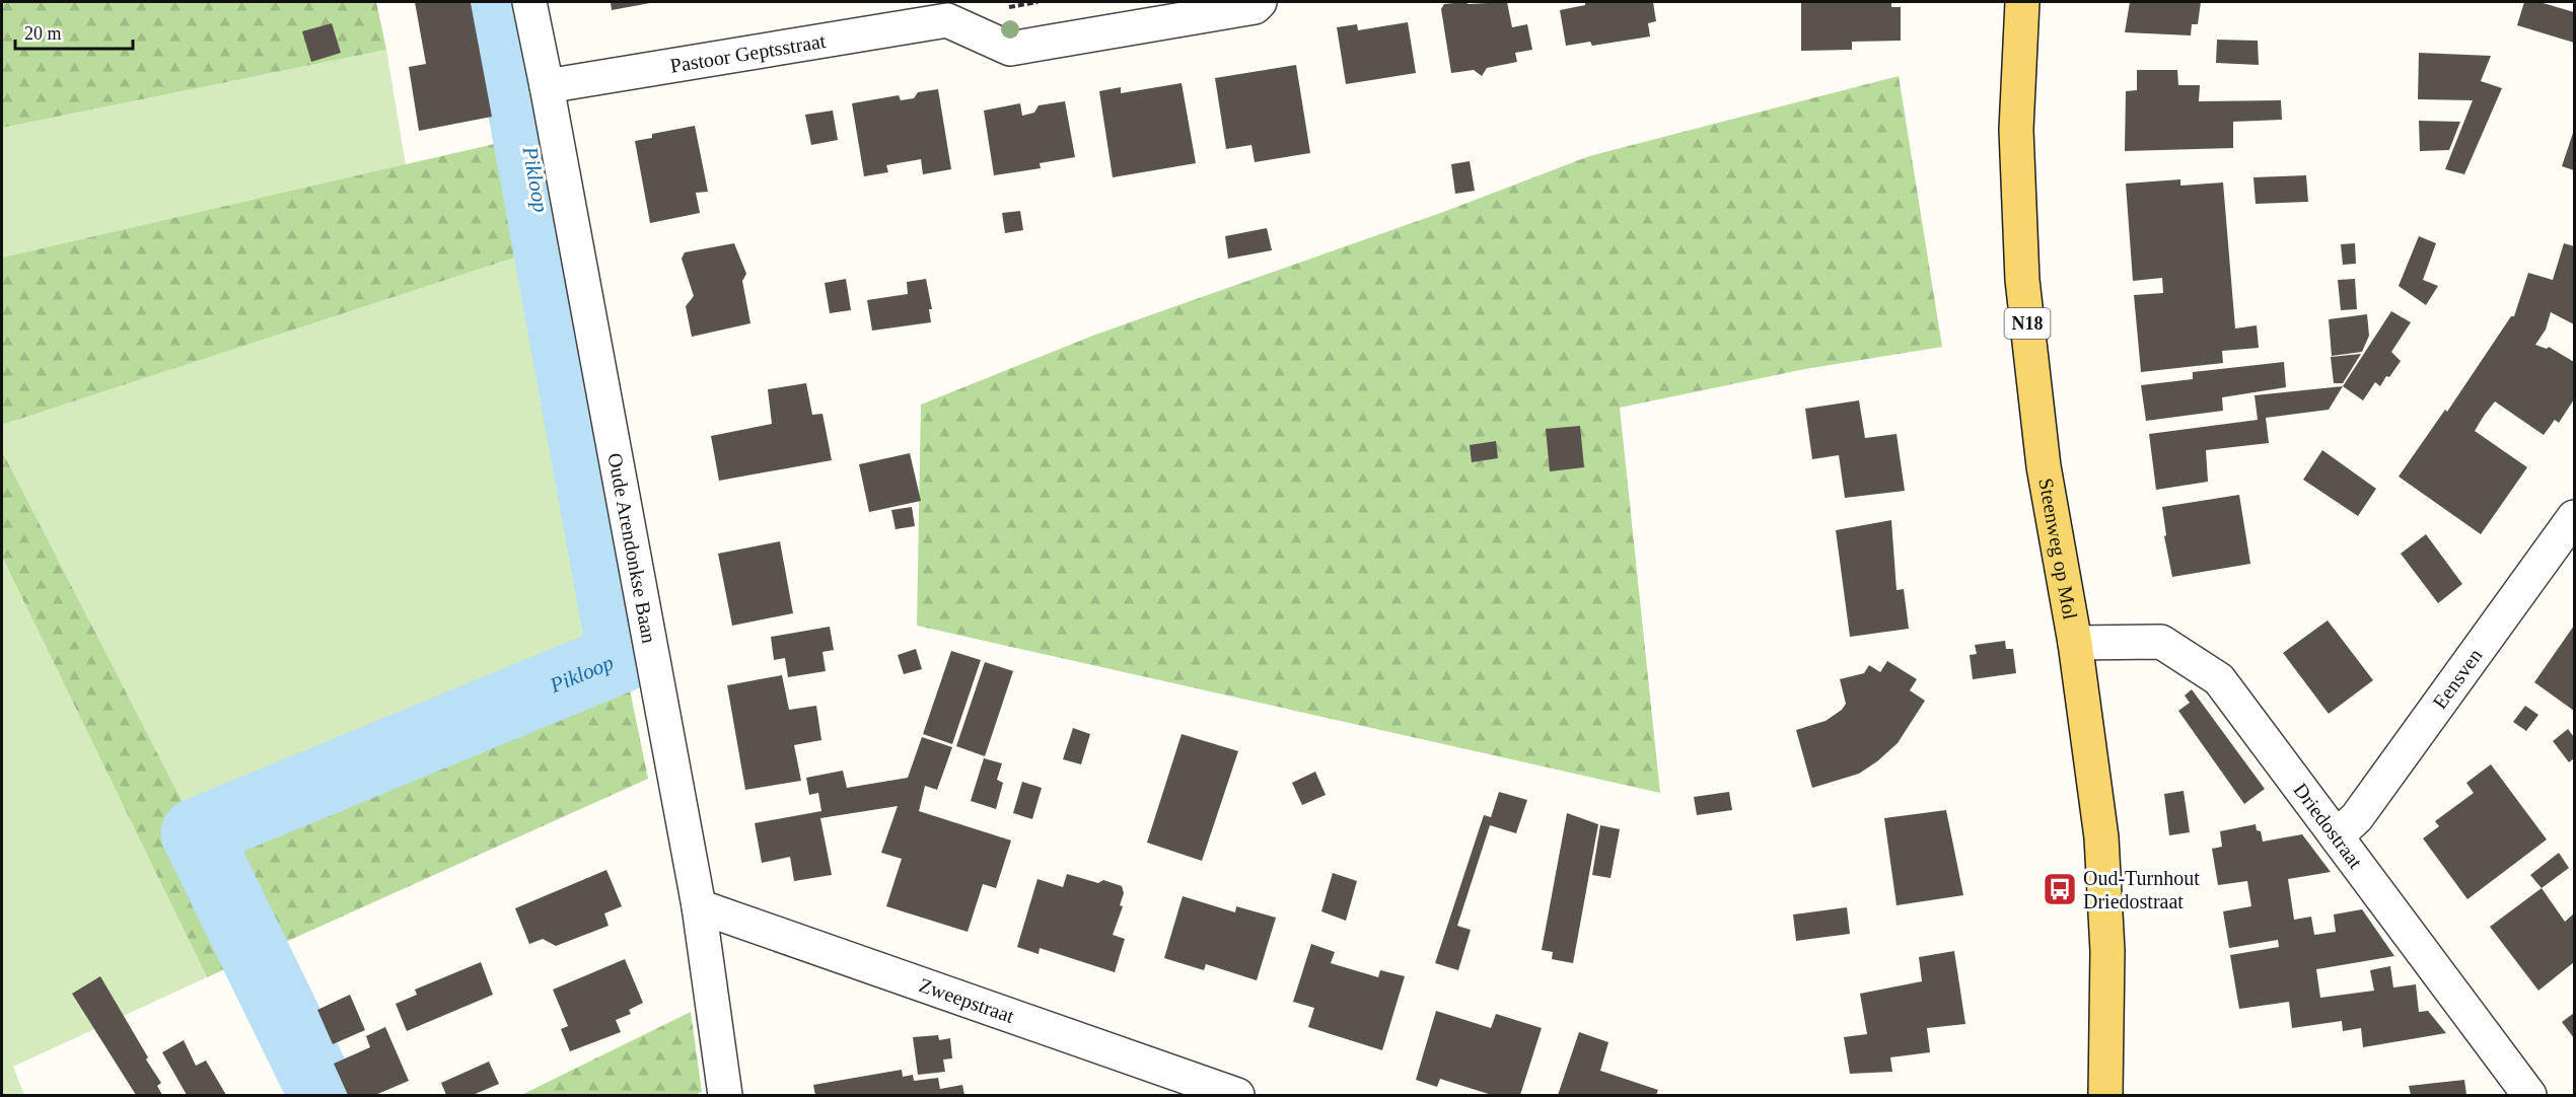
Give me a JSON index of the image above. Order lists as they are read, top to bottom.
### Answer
{
  "streets": {
    "main road": ["N18", "Steenweg op Mol"],
    "street": [
      "Pastoor Geptsstraat",
      "Oude Arendonkse Baan",
      "Eensven",
      "Driedostraat",
      "Zweepstraat"
    ]
  },
  "crossings": [
    ["Pastoor Geptsstraat", "Oude Arendonkse Baan"],
    ["Oude Arendonkse Baan", "Zweepstraat"],
    ["Steenweg op Mol", "Driedostraat"],
    ["Eensven", "Driedostraat"]
  ],
  "water": ["Pikloop"],
  "places": {
    "bus stop": ["Oud-Turnhout Driedostraat"]
  },
  "scale_bar": "20 m"
}
